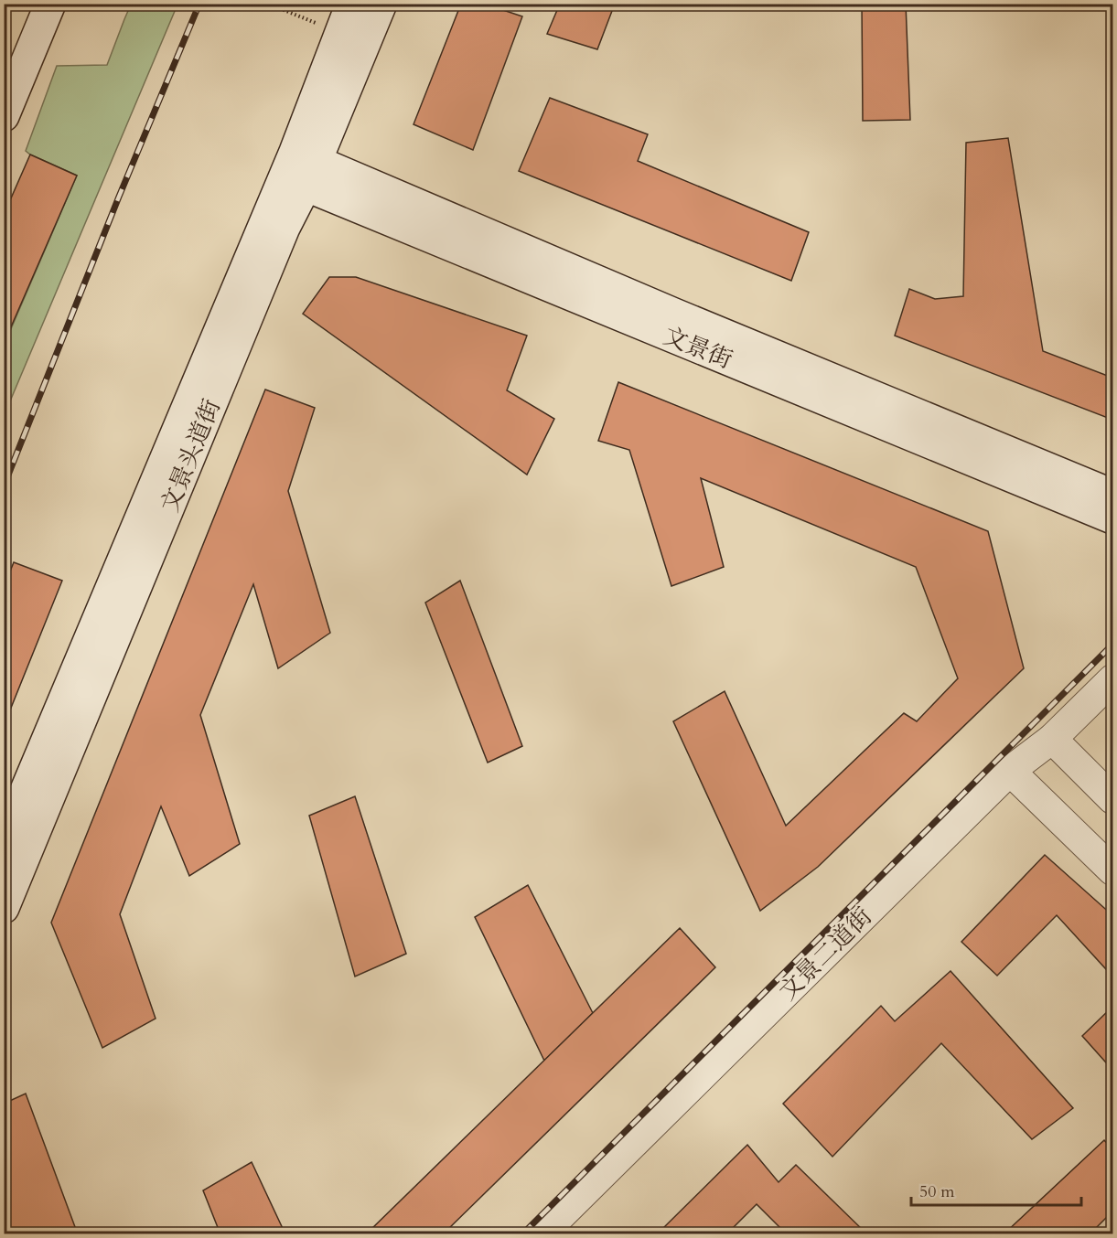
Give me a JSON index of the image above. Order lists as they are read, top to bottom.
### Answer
{
  "streets": {
    "main road": ["文景街", "文景头道街"],
    "street": ["文景二道街"]
  },
  "crossings": [
    ["文景街", "文景头道街"]
  ],
  "scale_bar": "50 m"
}
